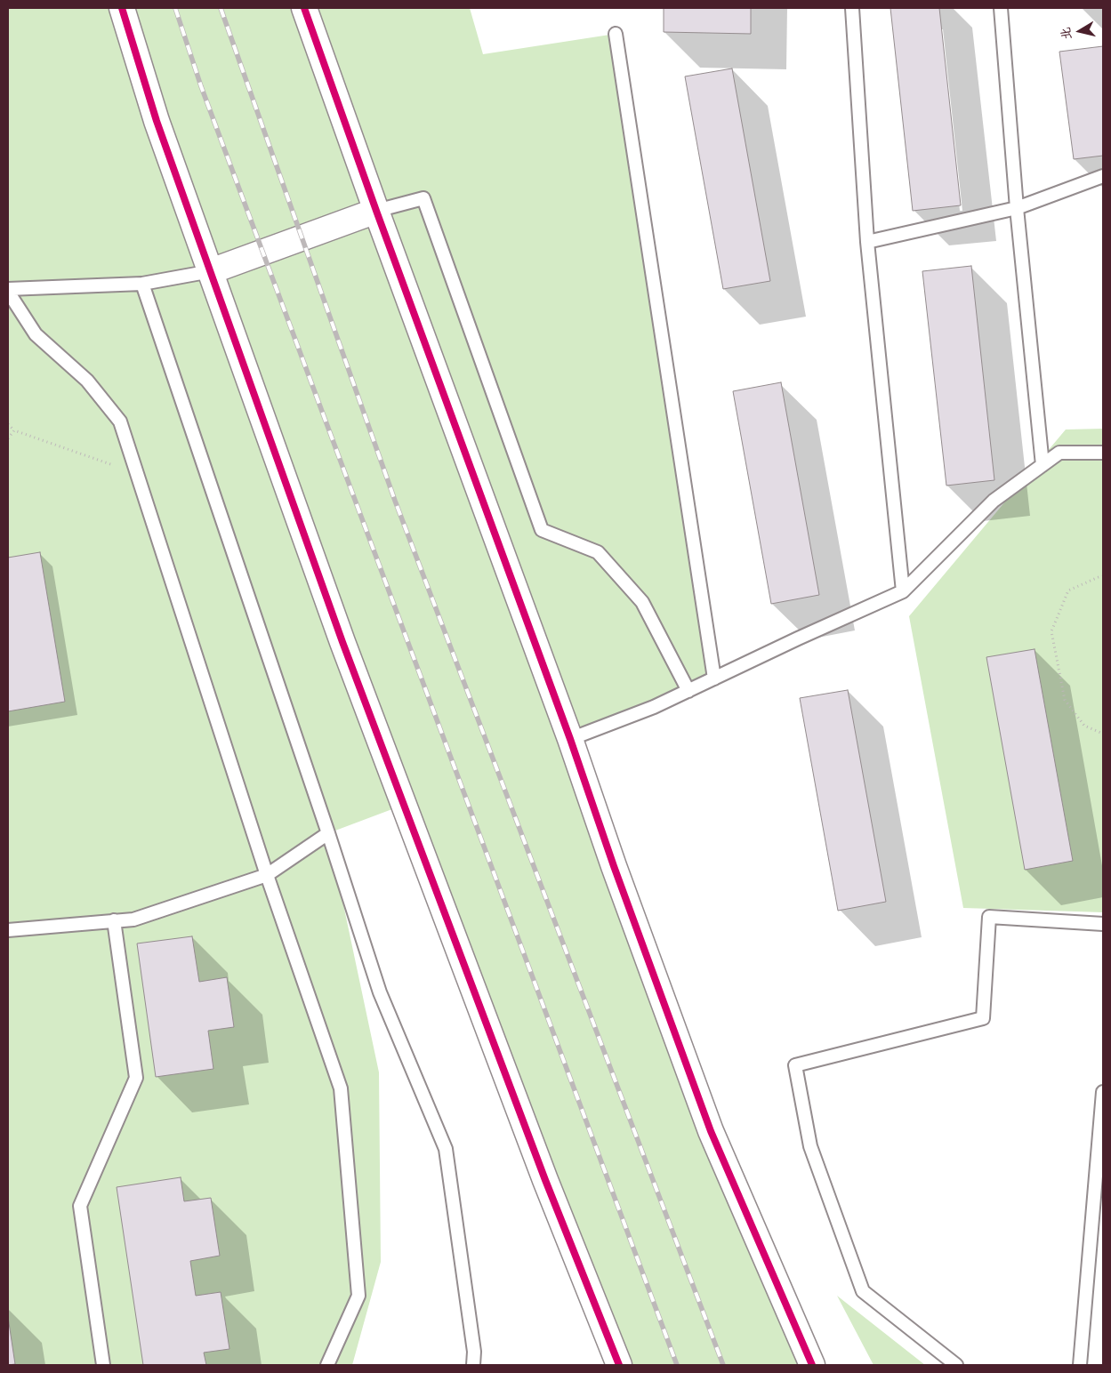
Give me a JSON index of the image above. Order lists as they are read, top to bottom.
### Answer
{
  "north": "left"
}
